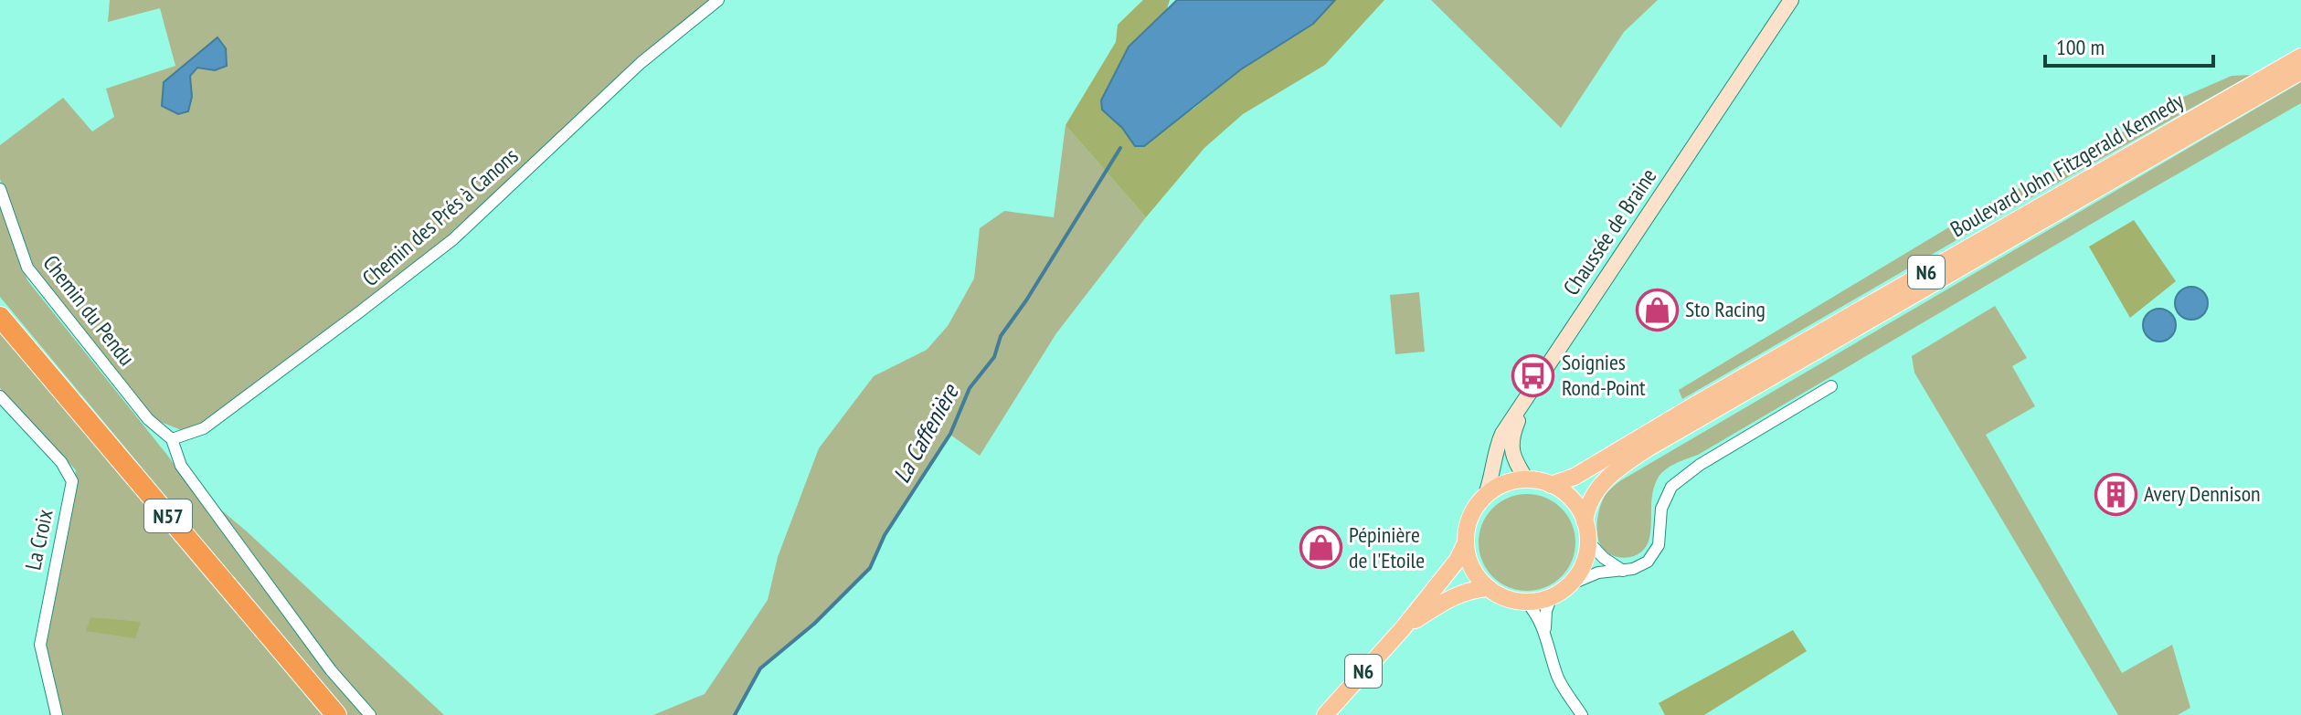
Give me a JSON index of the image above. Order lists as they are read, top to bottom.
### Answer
{
  "streets": {
    "highway": ["N57"],
    "main road": ["Boulevard John Fitzgerald Kennedy", "N6"],
    "street": [
      "Chemin des Prés à Canons",
      "Chaussée de Braine",
      "Chemin du Pendu",
      "La Croix"
    ]
  },
  "crossings": [
    ["Boulevard John Fitzgerald Kennedy", "Chaussée de Braine"],
    ["Boulevard John Fitzgerald Kennedy", "N6"],
    ["Chemin des Prés à Canons", "Chemin du Pendu"],
    ["Chaussée de Braine", "N6"]
  ],
  "water": ["La Caffenière"],
  "places": {
    "shop": ["Sto Racing", "Pépinière de l'Etoile"],
    "bus stop": ["Soignies Rond-Point"],
    "building": ["Avery Dennison"]
  },
  "scale_bar": "100 m"
}
